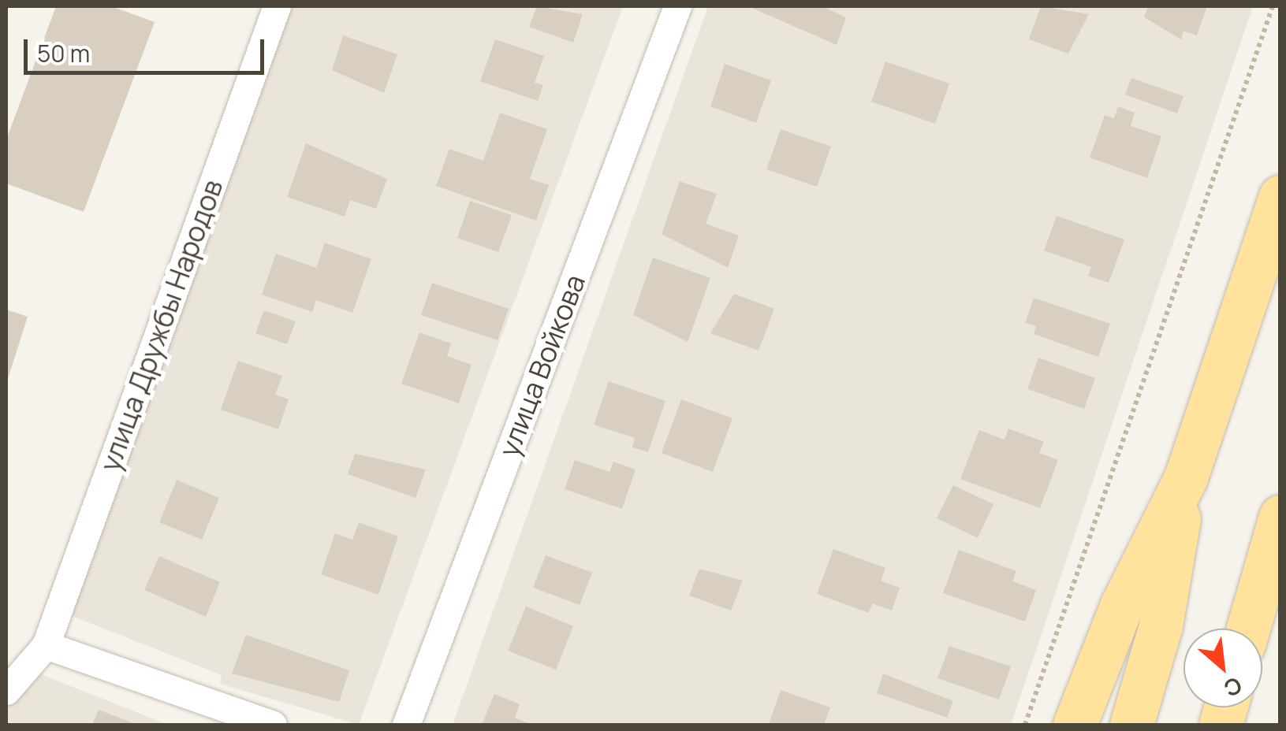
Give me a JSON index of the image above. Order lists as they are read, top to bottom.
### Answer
{
  "streets": {
    "street": ["улица Дружбы Народов", "улица Войкова"]
  },
  "scale_bar": "50 m",
  "north": "bottom right"
}
